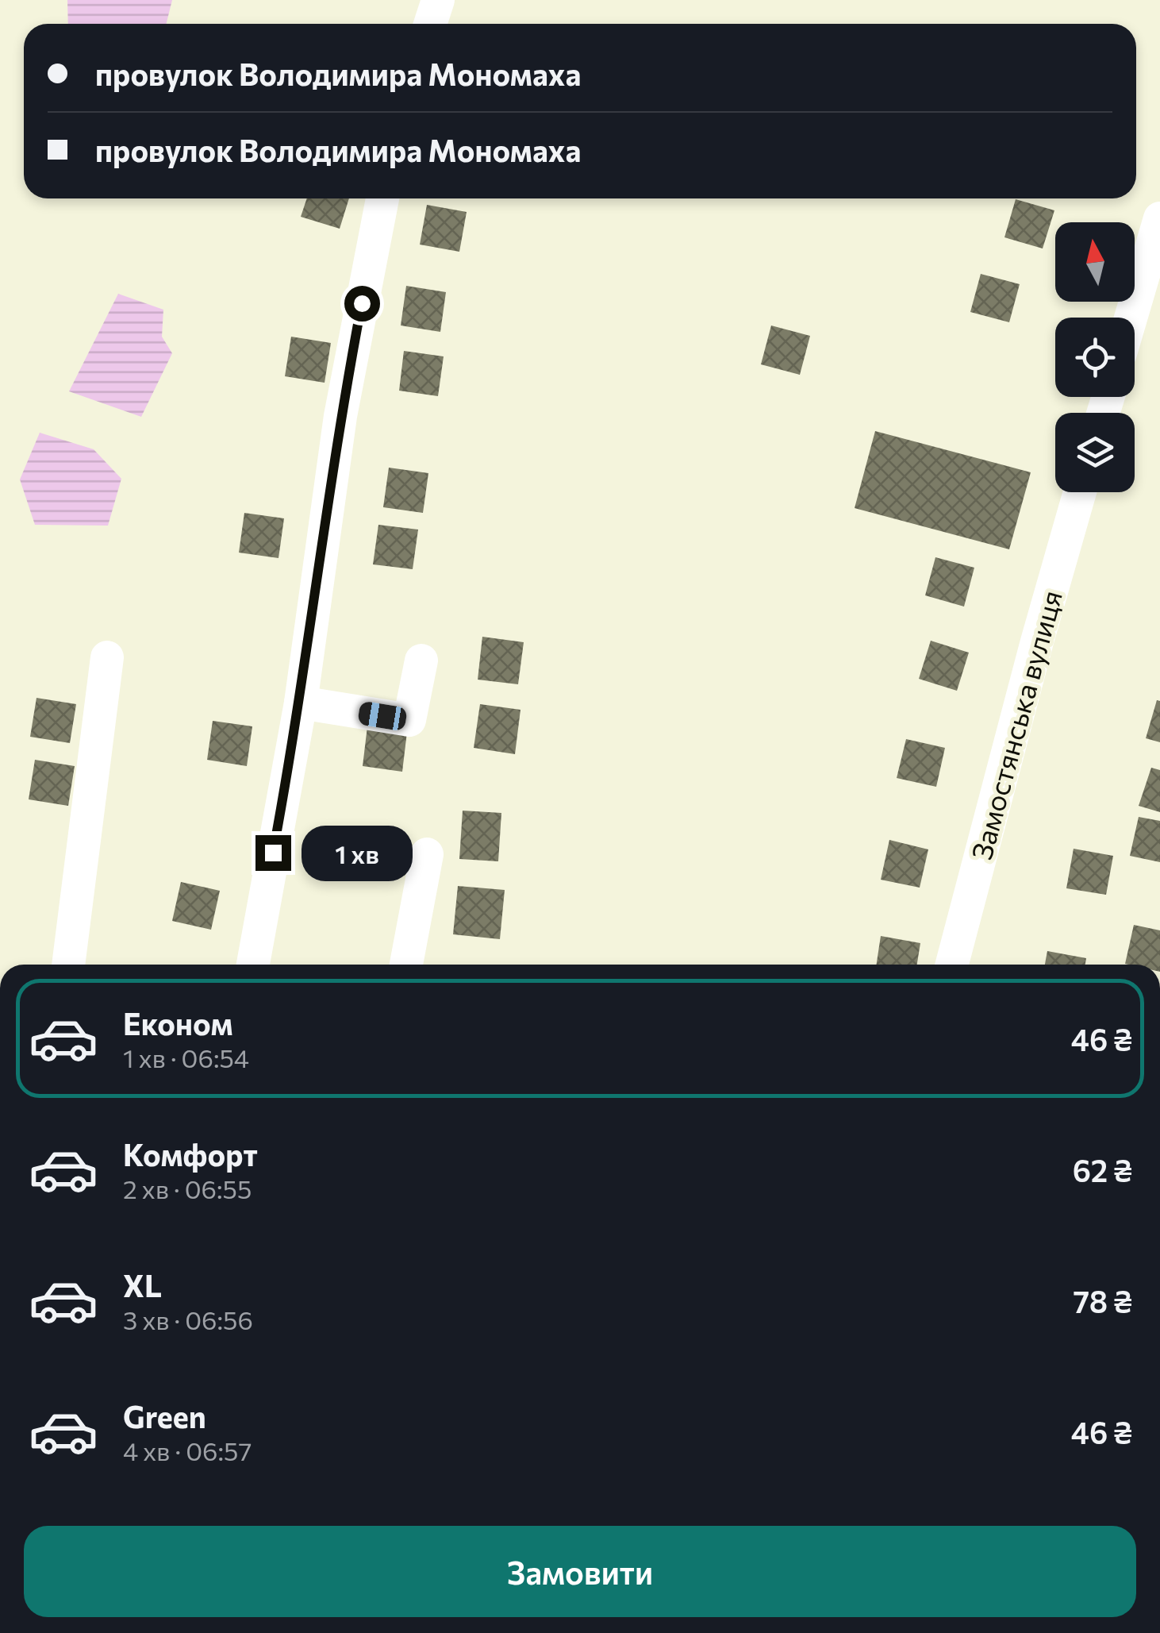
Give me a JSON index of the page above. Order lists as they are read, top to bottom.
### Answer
{
  "streets": {
    "street": ["Замостянська вулиця"]
  },
  "north": "top",
  "page": {
    "banner": ["провулок Володимира Мономаха", "провулок Володимира Мономаха"],
    "bubble": "1 хв",
    "list": [
      {
        "name": "Економ",
        "note": "1 хв · 06:54",
        "value": "46 ₴"
      },
      {
        "name": "Комфорт",
        "note": "2 хв · 06:55",
        "value": "62 ₴"
      },
      {
        "name": "XL",
        "note": "3 хв · 06:56",
        "value": "78 ₴"
      },
      {
        "name": "Green",
        "note": "4 хв · 06:57",
        "value": "46 ₴"
      }
    ],
    "buttons": "Замовити"
  }
}
